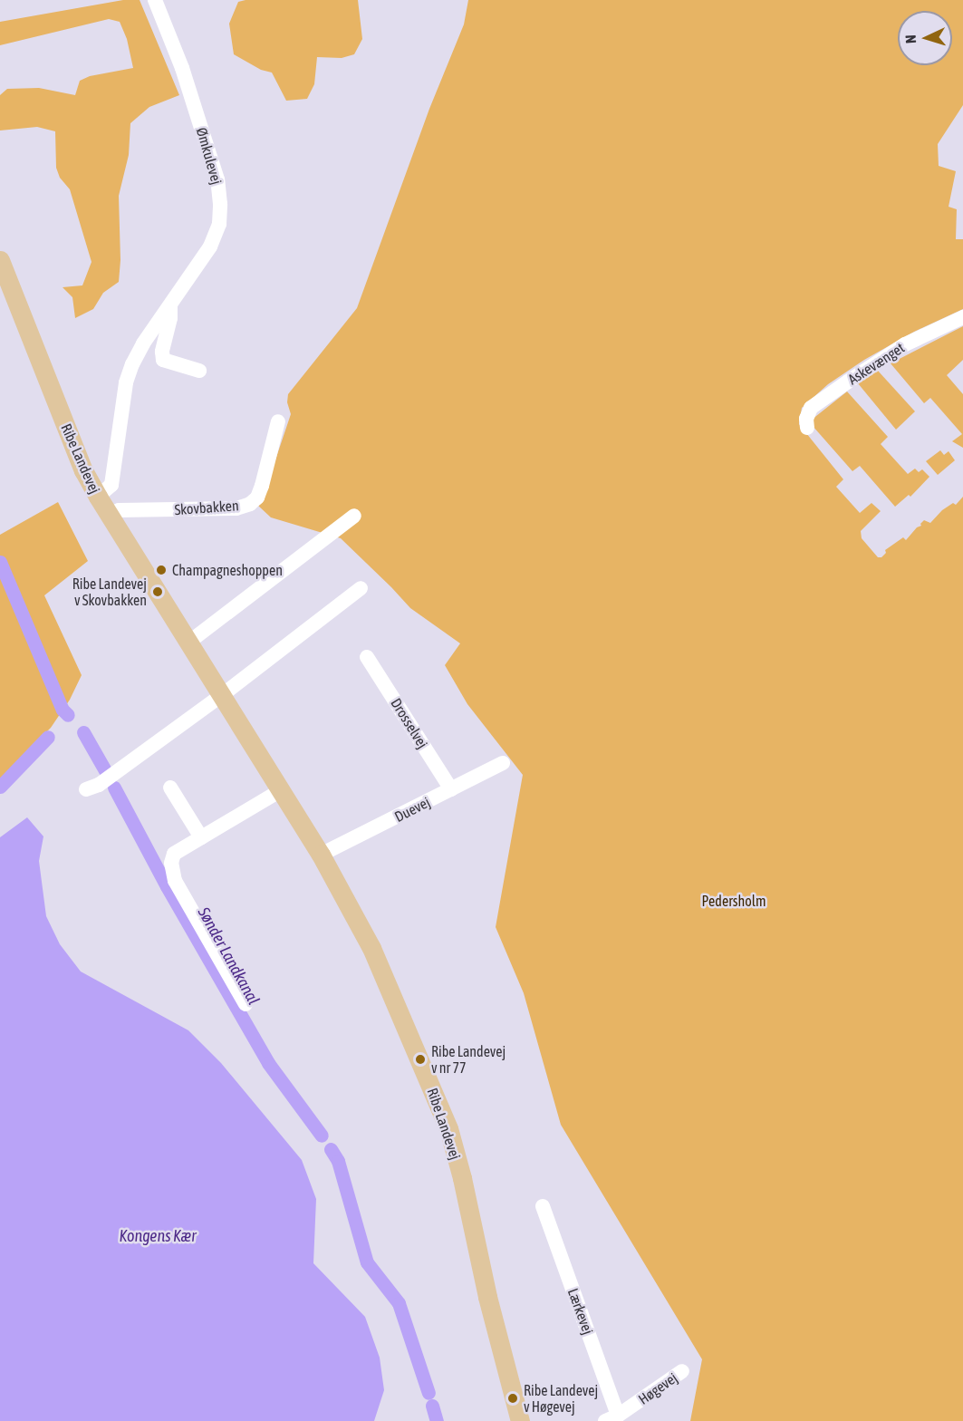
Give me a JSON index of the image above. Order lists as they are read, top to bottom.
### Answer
{
  "streets": {
    "main road": ["Ribe Landevej"],
    "street": [
      "Ømkulevej",
      "Askevænget",
      "Skovbakken",
      "Drosselvej",
      "Duevej",
      "Lærkevej",
      "Høgevej"
    ]
  },
  "crossings": [
    ["Ømkulevej", "Ribe Landevej"],
    ["Ribe Landevej", "Skovbakken"],
    ["Ribe Landevej", "Duevej"],
    ["Drosselvej", "Duevej"],
    ["Lærkevej", "Høgevej"]
  ],
  "water": ["Sønder Landkanal", "Kongens Kær"],
  "parks": ["Pedersholm"],
  "places": [
    "Champagneshoppen",
    "Ribe Landevej v Skovbakken",
    "Ribe Landevej v nr 77",
    "Ribe Landevej v Høgevej"
  ],
  "north": "left"
}
